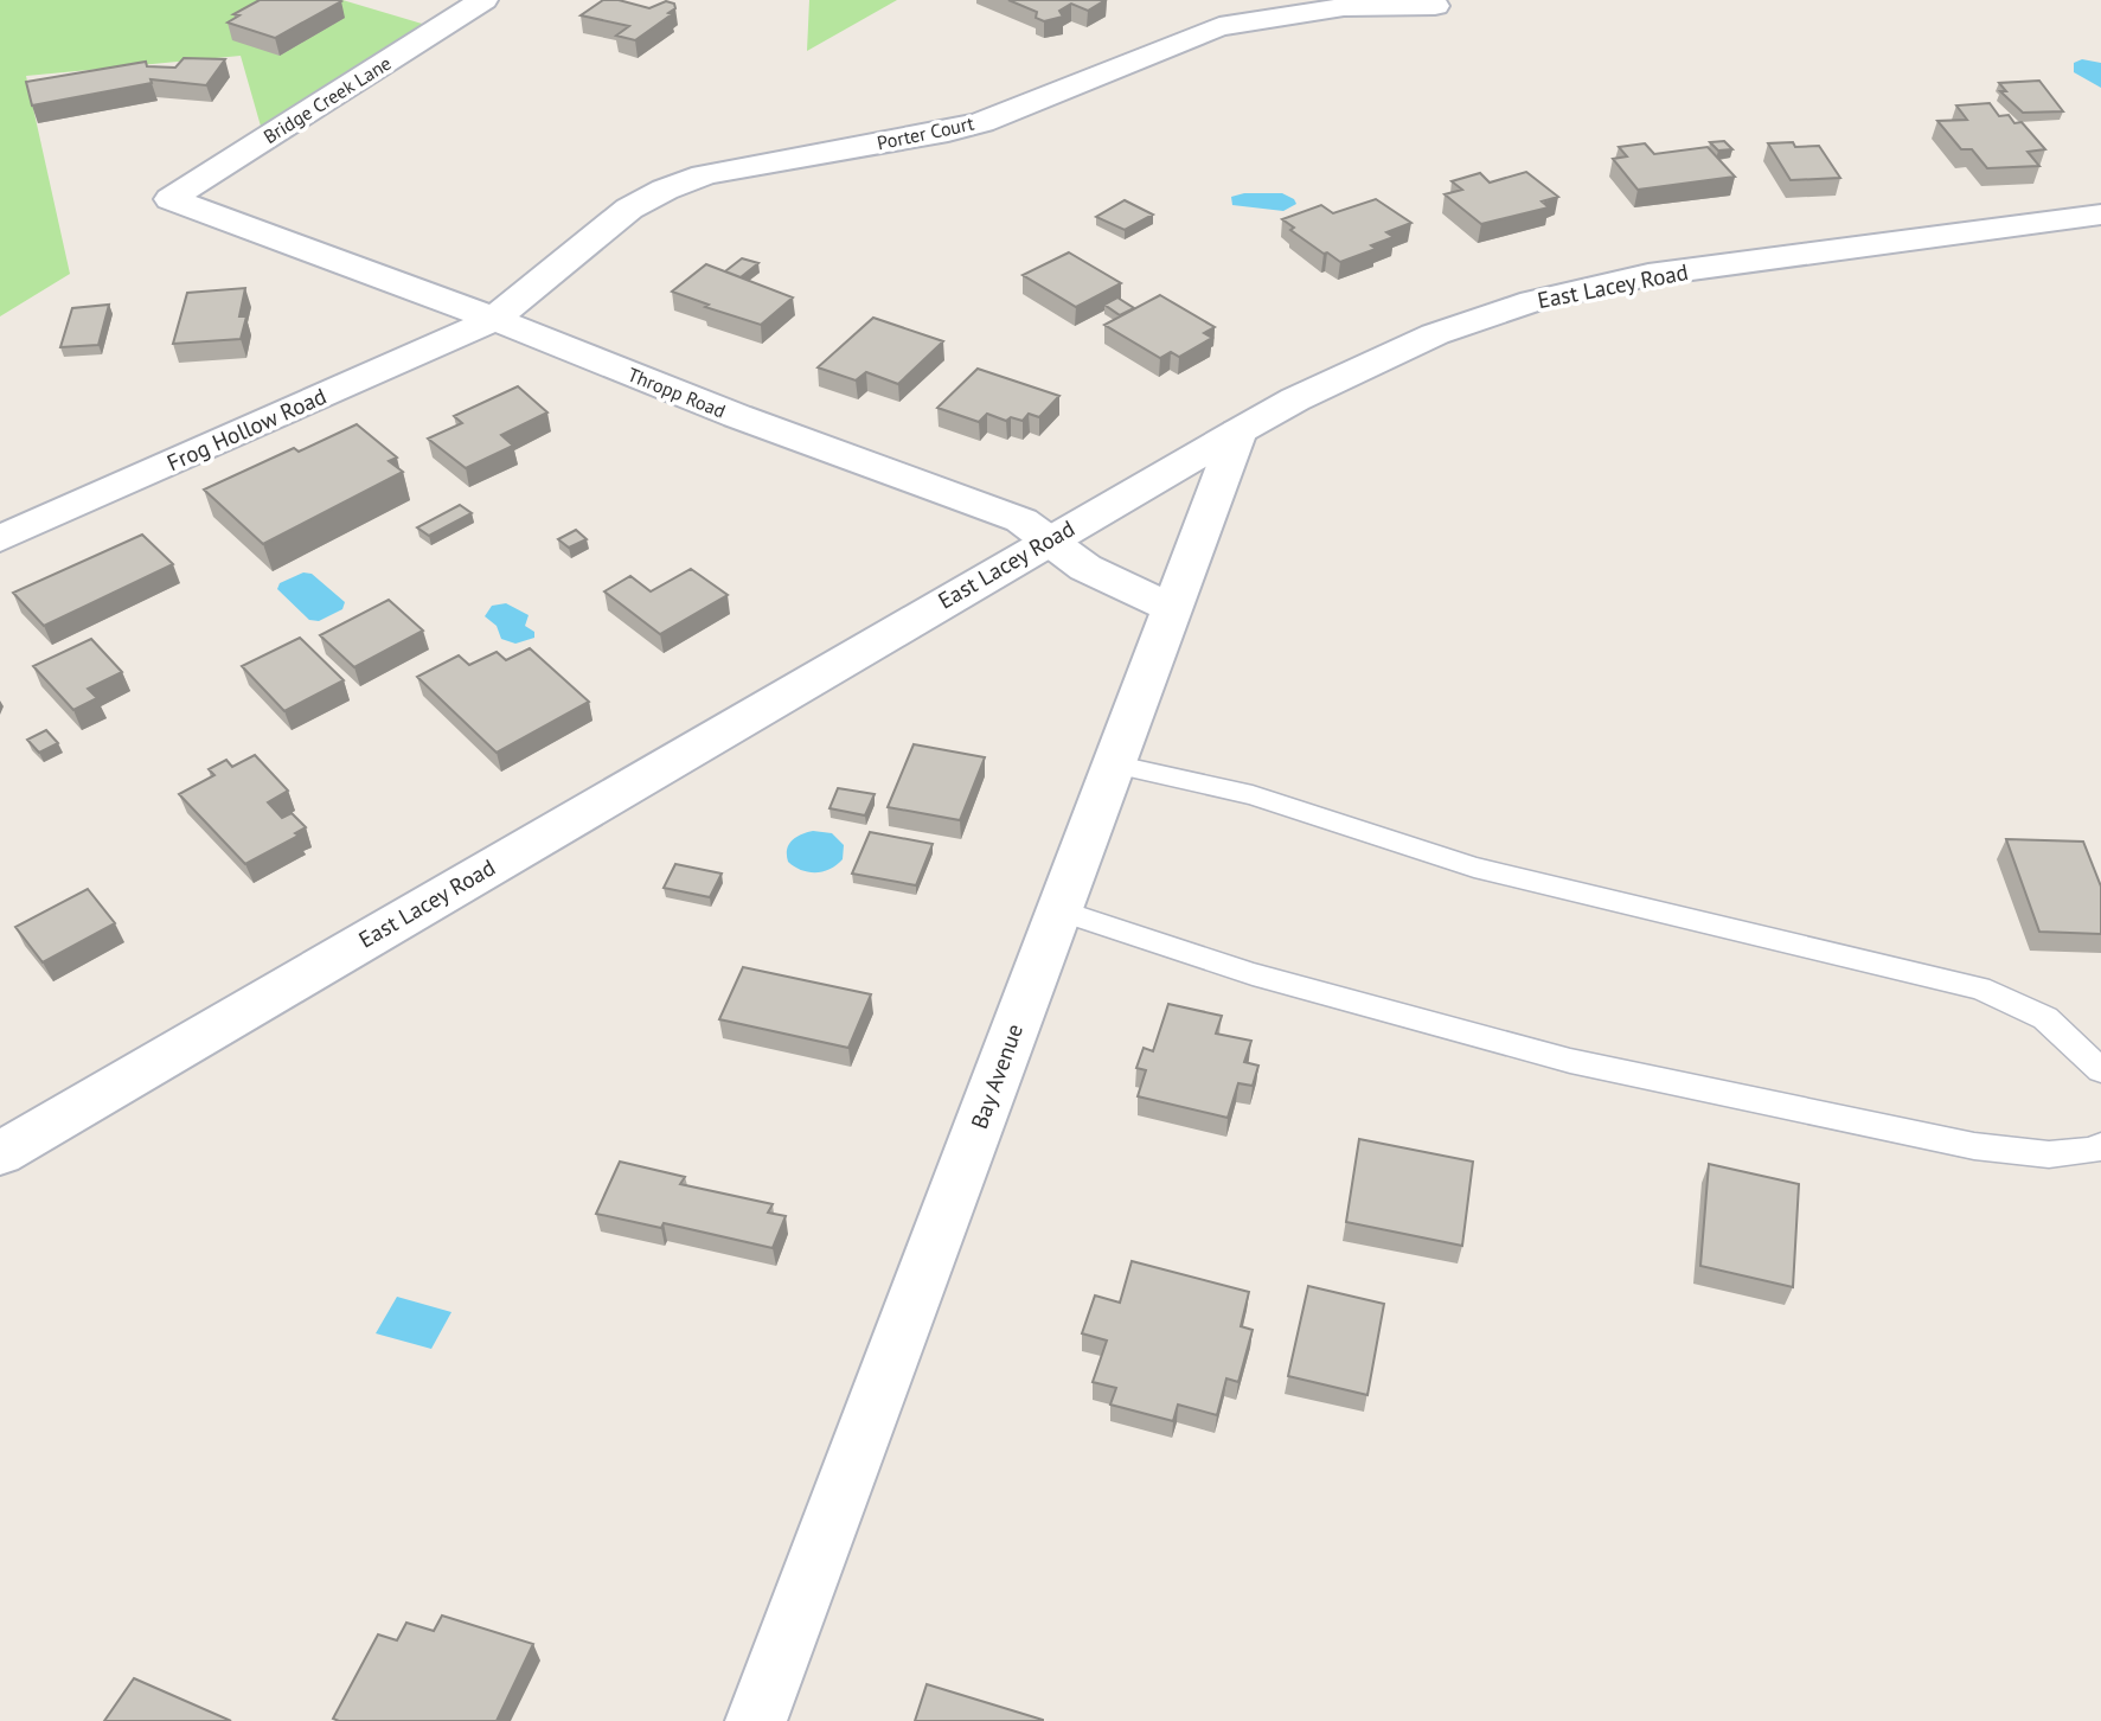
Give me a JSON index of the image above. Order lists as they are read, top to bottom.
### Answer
{
  "streets": {
    "street": [
      "Bridge Creek Lane",
      "Porter Court",
      "East Lacey Road",
      "Thropp Road",
      "Frog Hollow Road",
      "Bay Avenue"
    ]
  },
  "crossings": [
    ["Bridge Creek Lane", "Thropp Road"],
    ["Porter Court", "Thropp Road"],
    ["Porter Court", "Frog Hollow Road"],
    ["East Lacey Road", "Thropp Road"],
    ["East Lacey Road", "Bay Avenue"],
    ["Thropp Road", "Frog Hollow Road"],
    ["Thropp Road", "Bay Avenue"]
  ]
}
